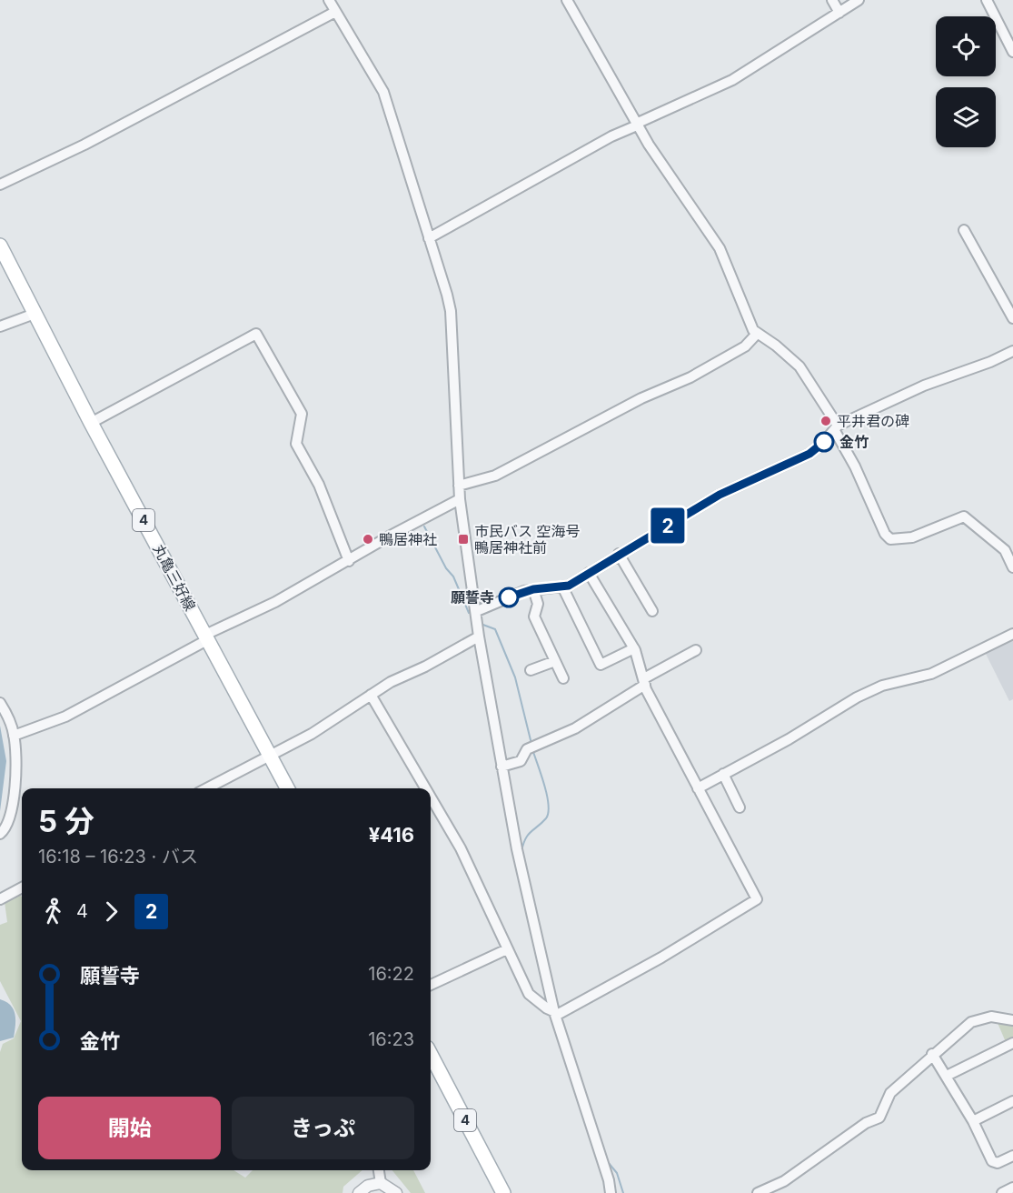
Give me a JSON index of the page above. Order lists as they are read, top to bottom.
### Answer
{
  "streets": {
    "main road": ["4", "丸亀三好線"]
  },
  "places": {
    "other": [
      "平井君の碑",
      "金竹",
      "鴨居神社",
      "願誓寺"
    ],
    "transit": ["市民バス 空海号 鴨居神社前"]
  },
  "lines": ["bus line 2"],
  "page": {
    "on_map": "2",
    "heading": ["5 分", "16:18 – 16:23 · バス", "¥416"],
    "legs": ["4", "2"],
    "list": [
      {
        "name": "願誓寺",
        "value": "16:22"
      },
      {
        "name": "金竹",
        "value": "16:23"
      }
    ],
    "buttons": ["開始", "きっぷ"]
  }
}
